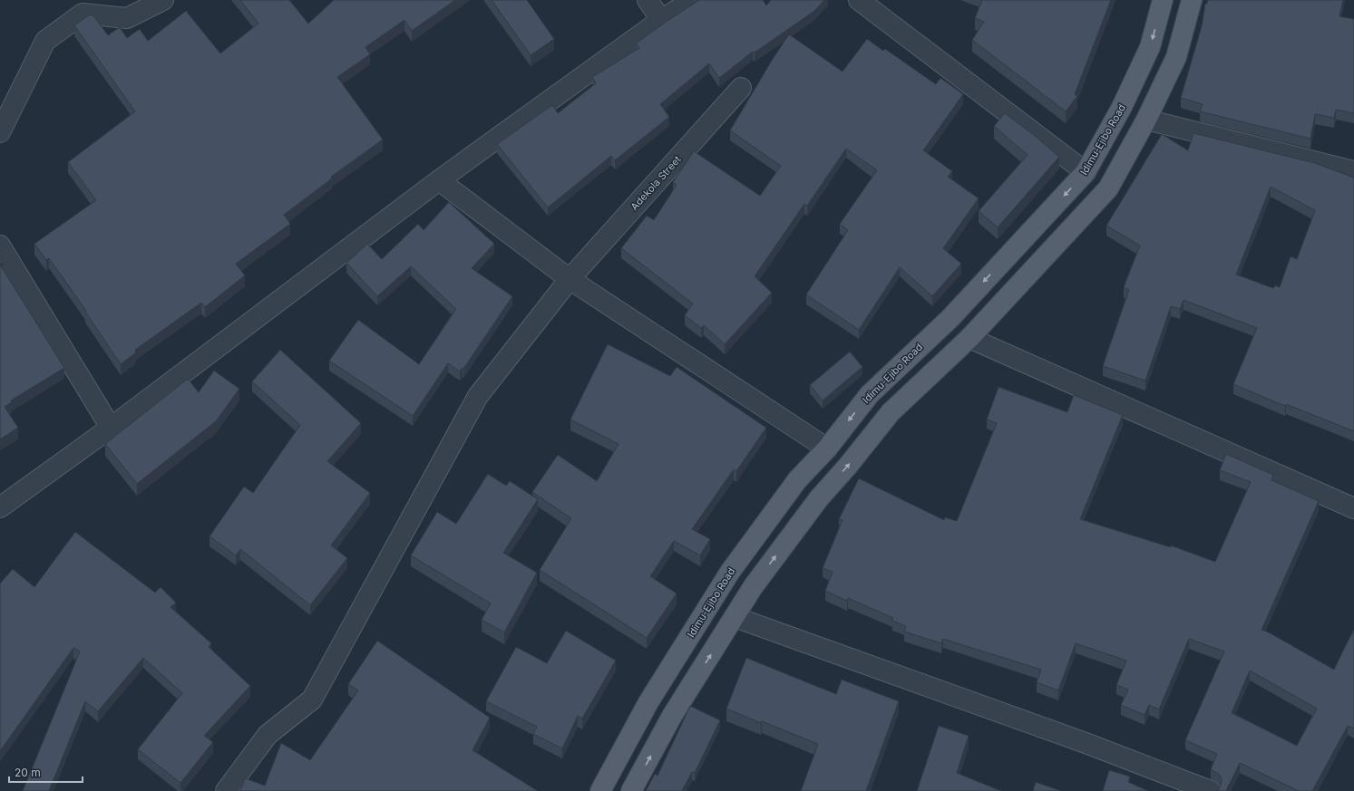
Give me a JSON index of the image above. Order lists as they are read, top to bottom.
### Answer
{
  "streets": {
    "main road": ["Idimu-Ejibo Road"],
    "street": ["Adekola Street"]
  },
  "scale_bar": "20 m"
}
